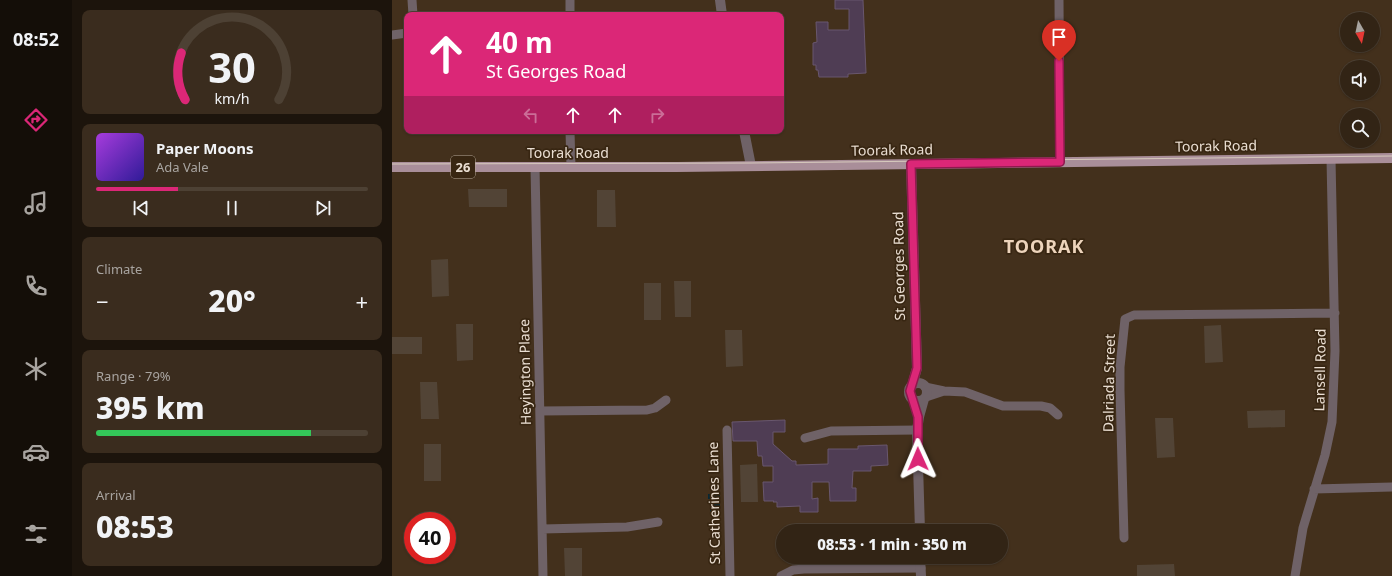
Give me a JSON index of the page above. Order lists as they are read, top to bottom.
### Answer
{
  "streets": {
    "main road": ["Toorak Road", "26"],
    "street": [
      "St Georges Road",
      "Lansell Road",
      "Heyington Place",
      "Dalriada Street",
      "St Catherines Lane"
    ]
  },
  "crossings": [
    ["Toorak Road", "St Georges Road"],
    ["Toorak Road", "Lansell Road"],
    ["Toorak Road", "Heyington Place"],
    ["Lansell Road", "Dalriada Street"]
  ],
  "districts": ["TOORAK"],
  "north": "bottom",
  "page": {
    "tabs": "08:52",
    "turn": ["40 m", "St Georges Road"],
    "song": ["Paper Moons", "Ada Vale"],
    "tile": [
      "Climate",
      ["Range · 79%", "395 km"],
      ["Arrival", "08:53"]
    ],
    "heat": ["−", "20°", "+"],
    "limit": "40",
    "trip": "08:53 · 1 min · 350 m",
    "gauge": ["30", "km/h"]
  }
}
